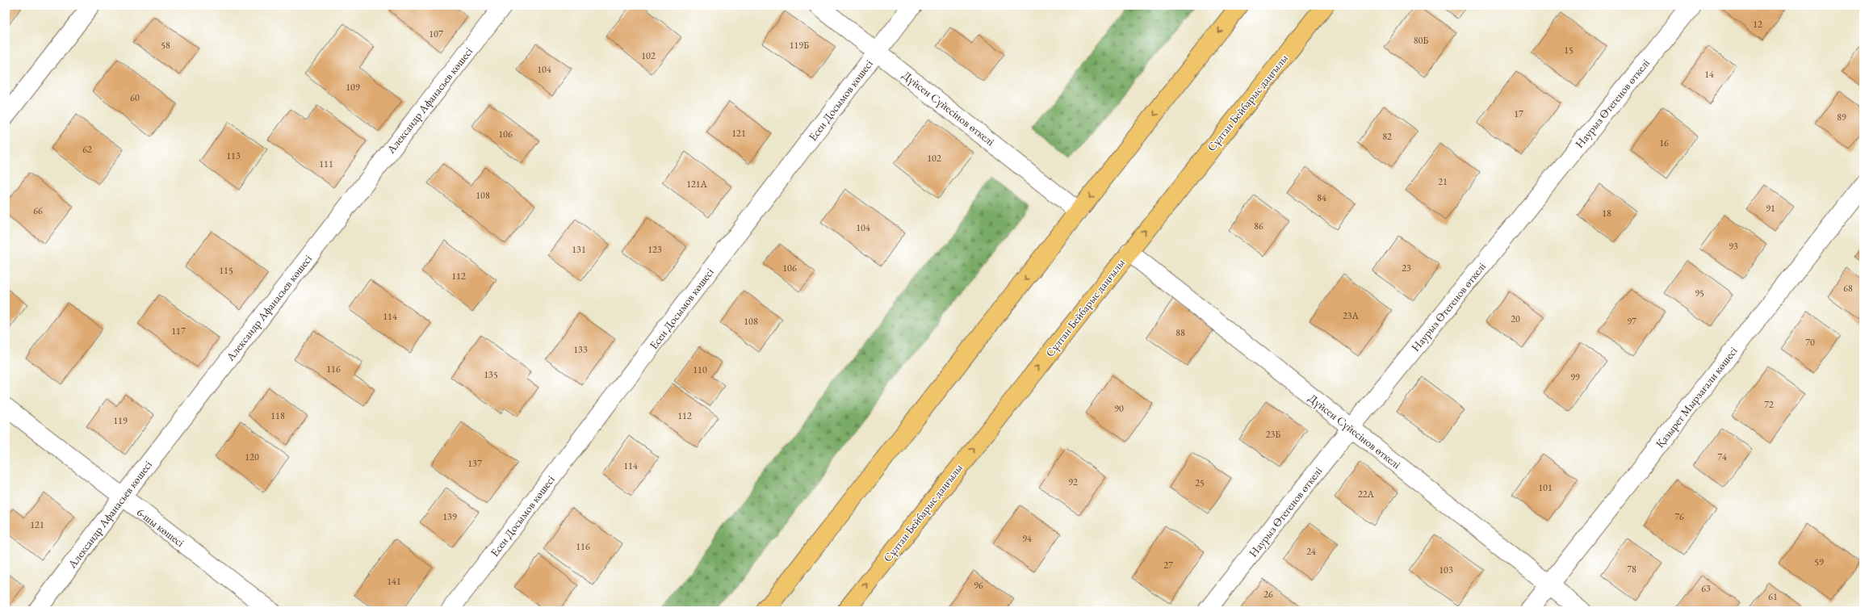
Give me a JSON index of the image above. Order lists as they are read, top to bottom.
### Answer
{
  "streets": {
    "main road": ["Сұлтан Бейбарыс даңғылы"],
    "street": [
      "Александр Афанасьев көшесі",
      "Есен Досымов көшесі",
      "Наурыз Өтегенов өткелі",
      "Дүйсен Сүйесінов өткелі",
      "Қазырет Мырзағали көшесі",
      "6-шы көшесі"
    ]
  },
  "crossings": [
    ["Александр Афанасьев көшесі", "6-шы көшесі"],
    ["Есен Досымов көшесі", "Дүйсен Сүйесінов өткелі"],
    ["Сұлтан Бейбарыс даңғылы", "Дүйсен Сүйесінов өткелі"],
    ["Наурыз Өтегенов өткелі", "Дүйсен Сүйесінов өткелі"],
    ["Дүйсен Сүйесінов өткелі", "Қазырет Мырзағали көшесі"]
  ],
  "house_numbers": [
    "12",
    "107",
    "80Б",
    "58",
    "119Б",
    "15",
    "102",
    "104",
    "14",
    "109",
    "60",
    "17",
    "89",
    "121",
    "106",
    "82",
    "16",
    "62",
    "113",
    "102",
    "111",
    "21",
    "121А",
    "108",
    "84",
    "91",
    "66",
    "18",
    "86",
    "104",
    "93",
    "131",
    "123",
    "106",
    "23",
    "115",
    "112",
    "68",
    "95",
    "23А",
    "114",
    "20",
    "108",
    "97",
    "117",
    "88",
    "70",
    "133",
    "116",
    "110",
    "135",
    "99",
    "72",
    "90",
    "118",
    "112",
    "119",
    "23Б",
    "120",
    "74",
    "137",
    "114",
    "92",
    "25",
    "101",
    "22А",
    "139",
    "76",
    "121",
    "94",
    "116",
    "24",
    "59",
    "27",
    "78",
    "103",
    "141",
    "96",
    "63",
    "26",
    "61"
  ]
}
